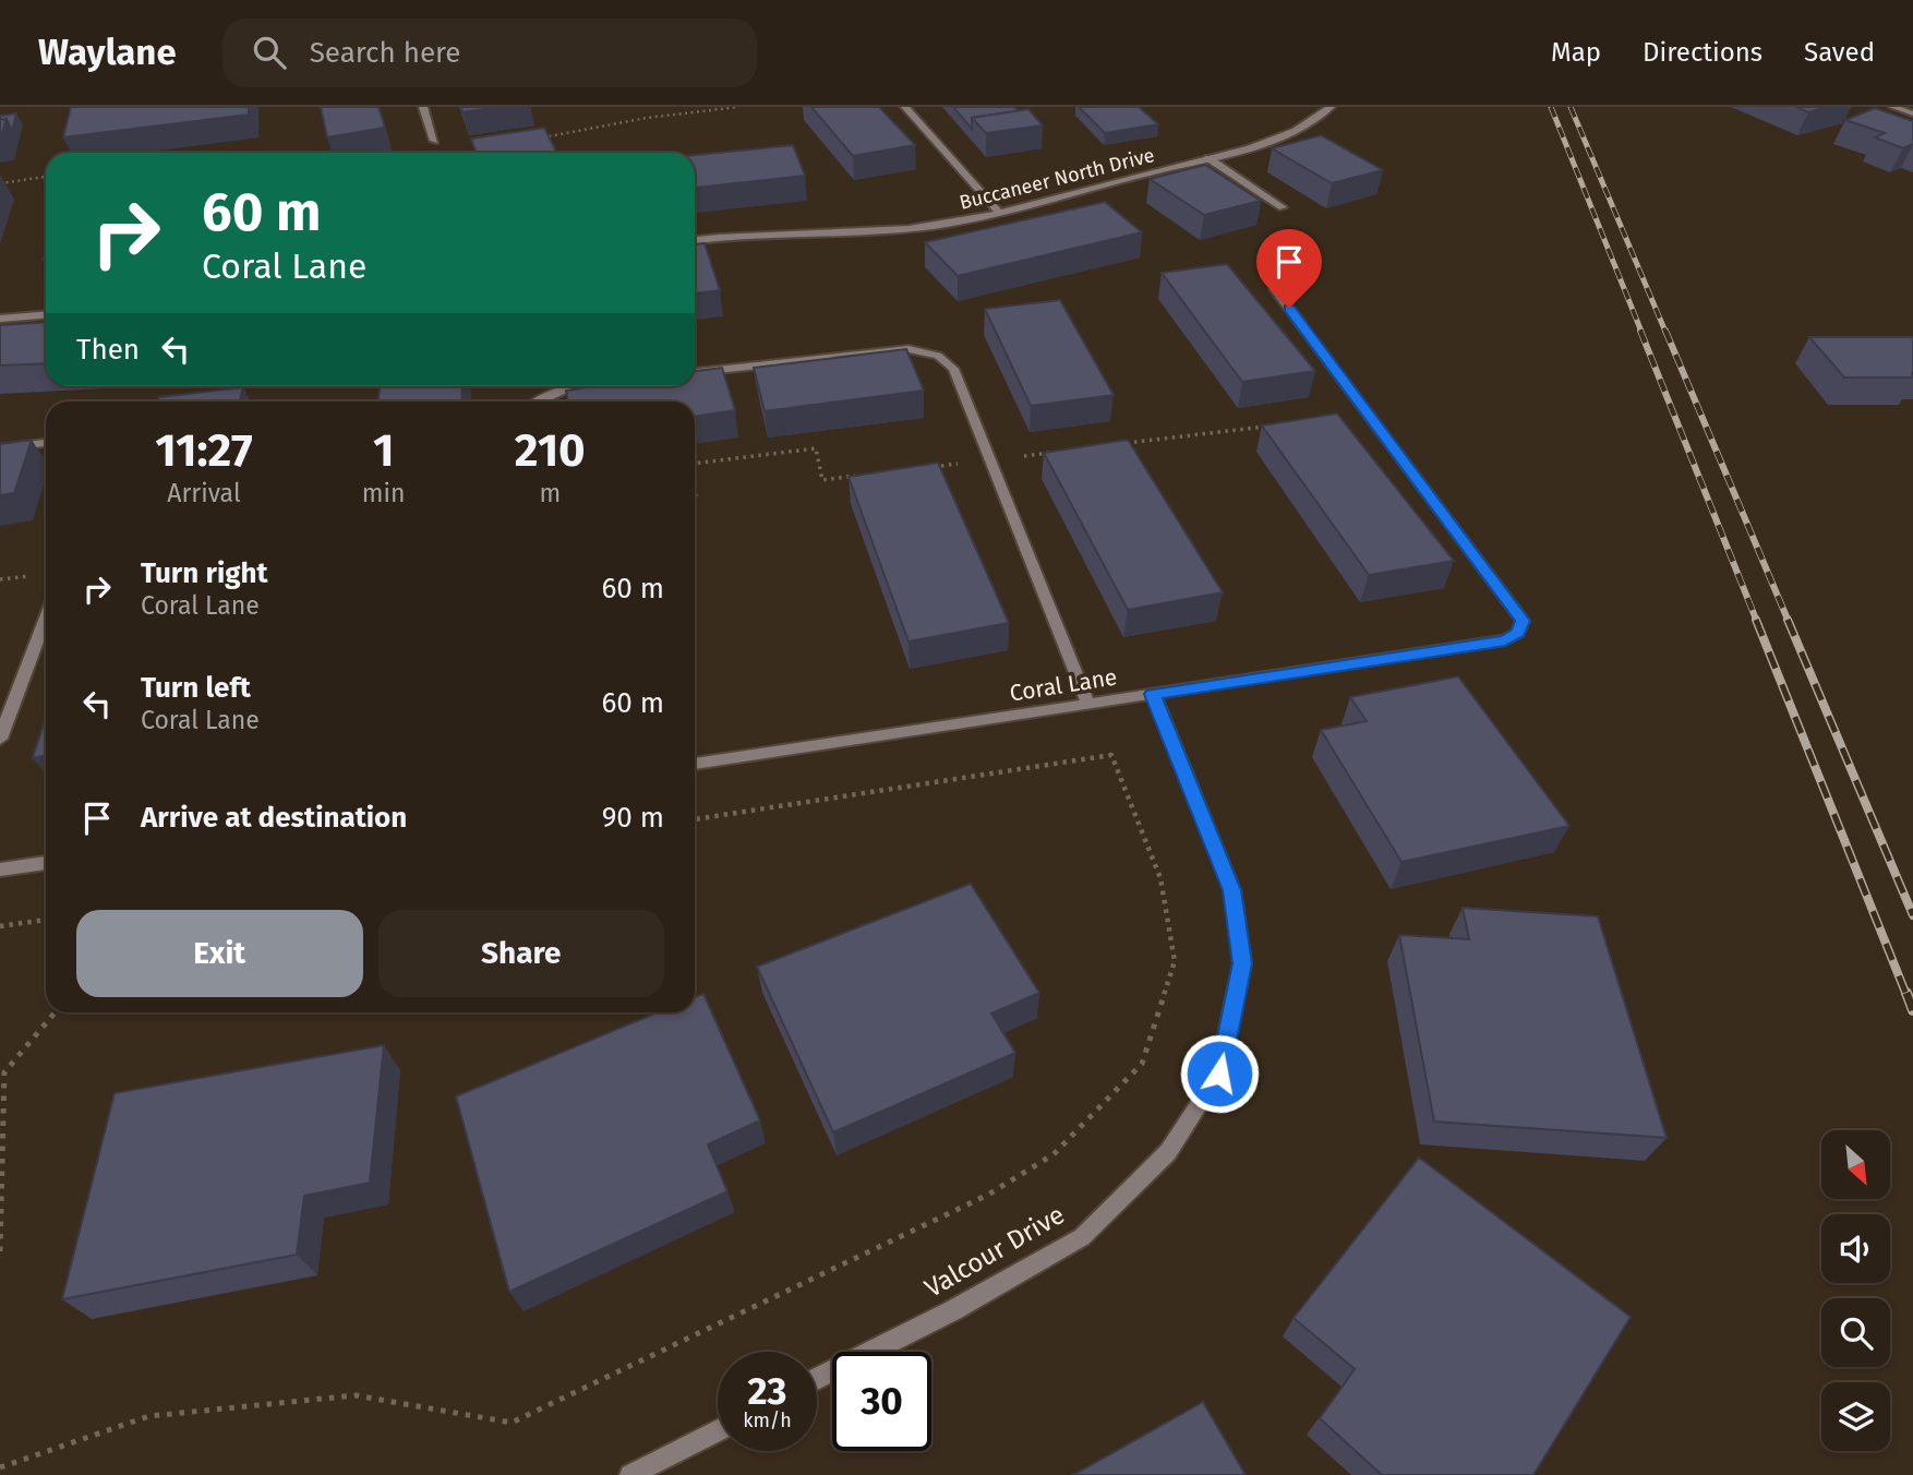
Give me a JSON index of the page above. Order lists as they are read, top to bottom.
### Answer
{
  "streets": {
    "street": ["Buccaneer North Drive", "Coral Lane", "Valcour Drive"]
  },
  "crossings": [
    ["Coral Lane", "Valcour Drive"]
  ],
  "north": "bottom right",
  "page": {
    "header": "Waylane",
    "search": "Search here",
    "nav": ["Map", "Directions", "Saved"],
    "turn": ["60 m", "Coral Lane"],
    "then": "Then",
    "eta": [
      "11:27",
      "Arrival",
      "1",
      "min",
      "210",
      "m"
    ],
    "list": [
      {
        "name": "Turn right",
        "note": "Coral Lane",
        "value": "60 m"
      },
      {
        "name": "Turn left",
        "note": "Coral Lane",
        "value": "60 m"
      },
      {
        "name": "Arrive at destination",
        "value": "90 m"
      }
    ],
    "buttons": ["Exit", "Share"],
    "speed": "23 km/h",
    "limit": "30"
  }
}
